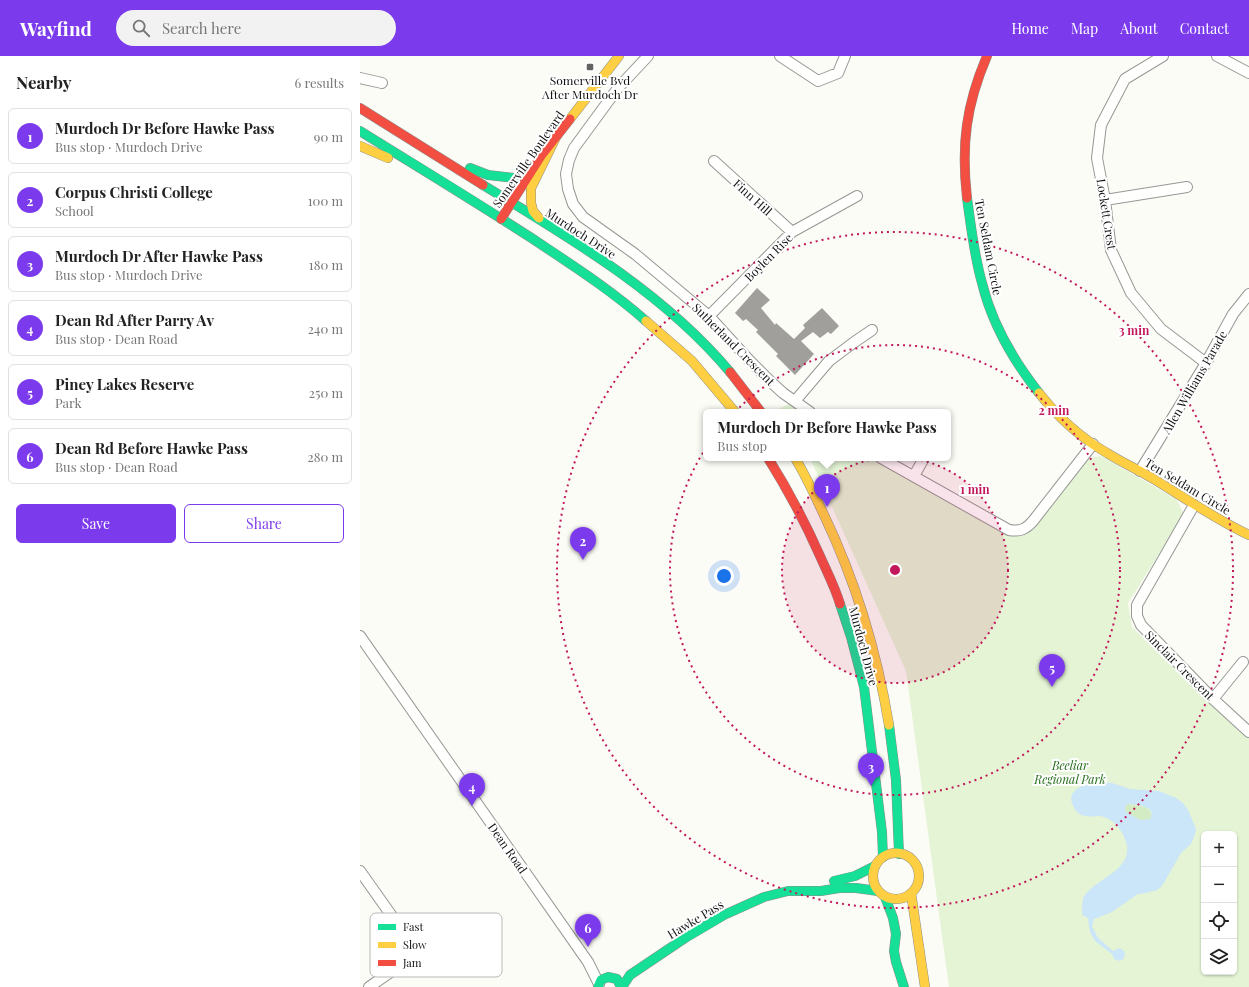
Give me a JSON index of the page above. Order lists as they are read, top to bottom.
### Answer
{
  "streets": {
    "main road": [
      "Somerville Boulevard",
      "Murdoch Drive",
      "Ten Seldam Circle",
      "Hawke Pass"
    ],
    "street": [
      "Finn Hill",
      "Lockett Crest",
      "Boylen Rise",
      "Sutherland Crescent",
      "Allen Williams Parade",
      "Sinclair Crescent",
      "Dean Road"
    ]
  },
  "crossings": [
    ["Somerville Boulevard", "Murdoch Drive"],
    ["Finn Hill", "Boylen Rise"],
    ["Lockett Crest", "Allen Williams Parade"],
    ["Murdoch Drive", "Hawke Pass"],
    ["Ten Seldam Circle", "Allen Williams Parade"],
    ["Ten Seldam Circle", "Sinclair Crescent"],
    ["Boylen Rise", "Sutherland Crescent"],
    ["Dean Road", "Hawke Pass"]
  ],
  "parks": ["Beeliar Regional Park"],
  "places": {
    "transit": ["Somerville Bvd After Murdoch Dr"]
  },
  "legend": ["Fast", "Slow", "Jam"],
  "page": {
    "header": "Wayfind",
    "search": "Search here",
    "nav": [
      "Home",
      "Map",
      "About",
      "Contact"
    ],
    "heading": ["Nearby", "6 results"],
    "list": [
      {
        "mark": "1",
        "name": "Murdoch Dr Before Hawke Pass",
        "note": "Bus stop · Murdoch Drive",
        "value": "90 m"
      },
      {
        "mark": "2",
        "name": "Corpus Christi College",
        "note": "School",
        "value": "100 m"
      },
      {
        "mark": "3",
        "name": "Murdoch Dr After Hawke Pass",
        "note": "Bus stop · Murdoch Drive",
        "value": "180 m"
      },
      {
        "mark": "4",
        "name": "Dean Rd After Parry Av",
        "note": "Bus stop · Dean Road",
        "value": "240 m"
      },
      {
        "mark": "5",
        "name": "Piney Lakes Reserve",
        "note": "Park",
        "value": "250 m"
      },
      {
        "mark": "6",
        "name": "Dean Rd Before Hawke Pass",
        "note": "Bus stop · Dean Road",
        "value": "280 m"
      }
    ],
    "popup": ["Murdoch Dr Before Hawke Pass", "Bus stop"],
    "pins": [
      "1",
      "2",
      "5",
      "3",
      "4",
      "6"
    ],
    "buttons": ["Save", "Share"],
    "map_buttons": ["+", "−"]
  },
  "rings": ["3 min", "2 min", "1 min"]
}
